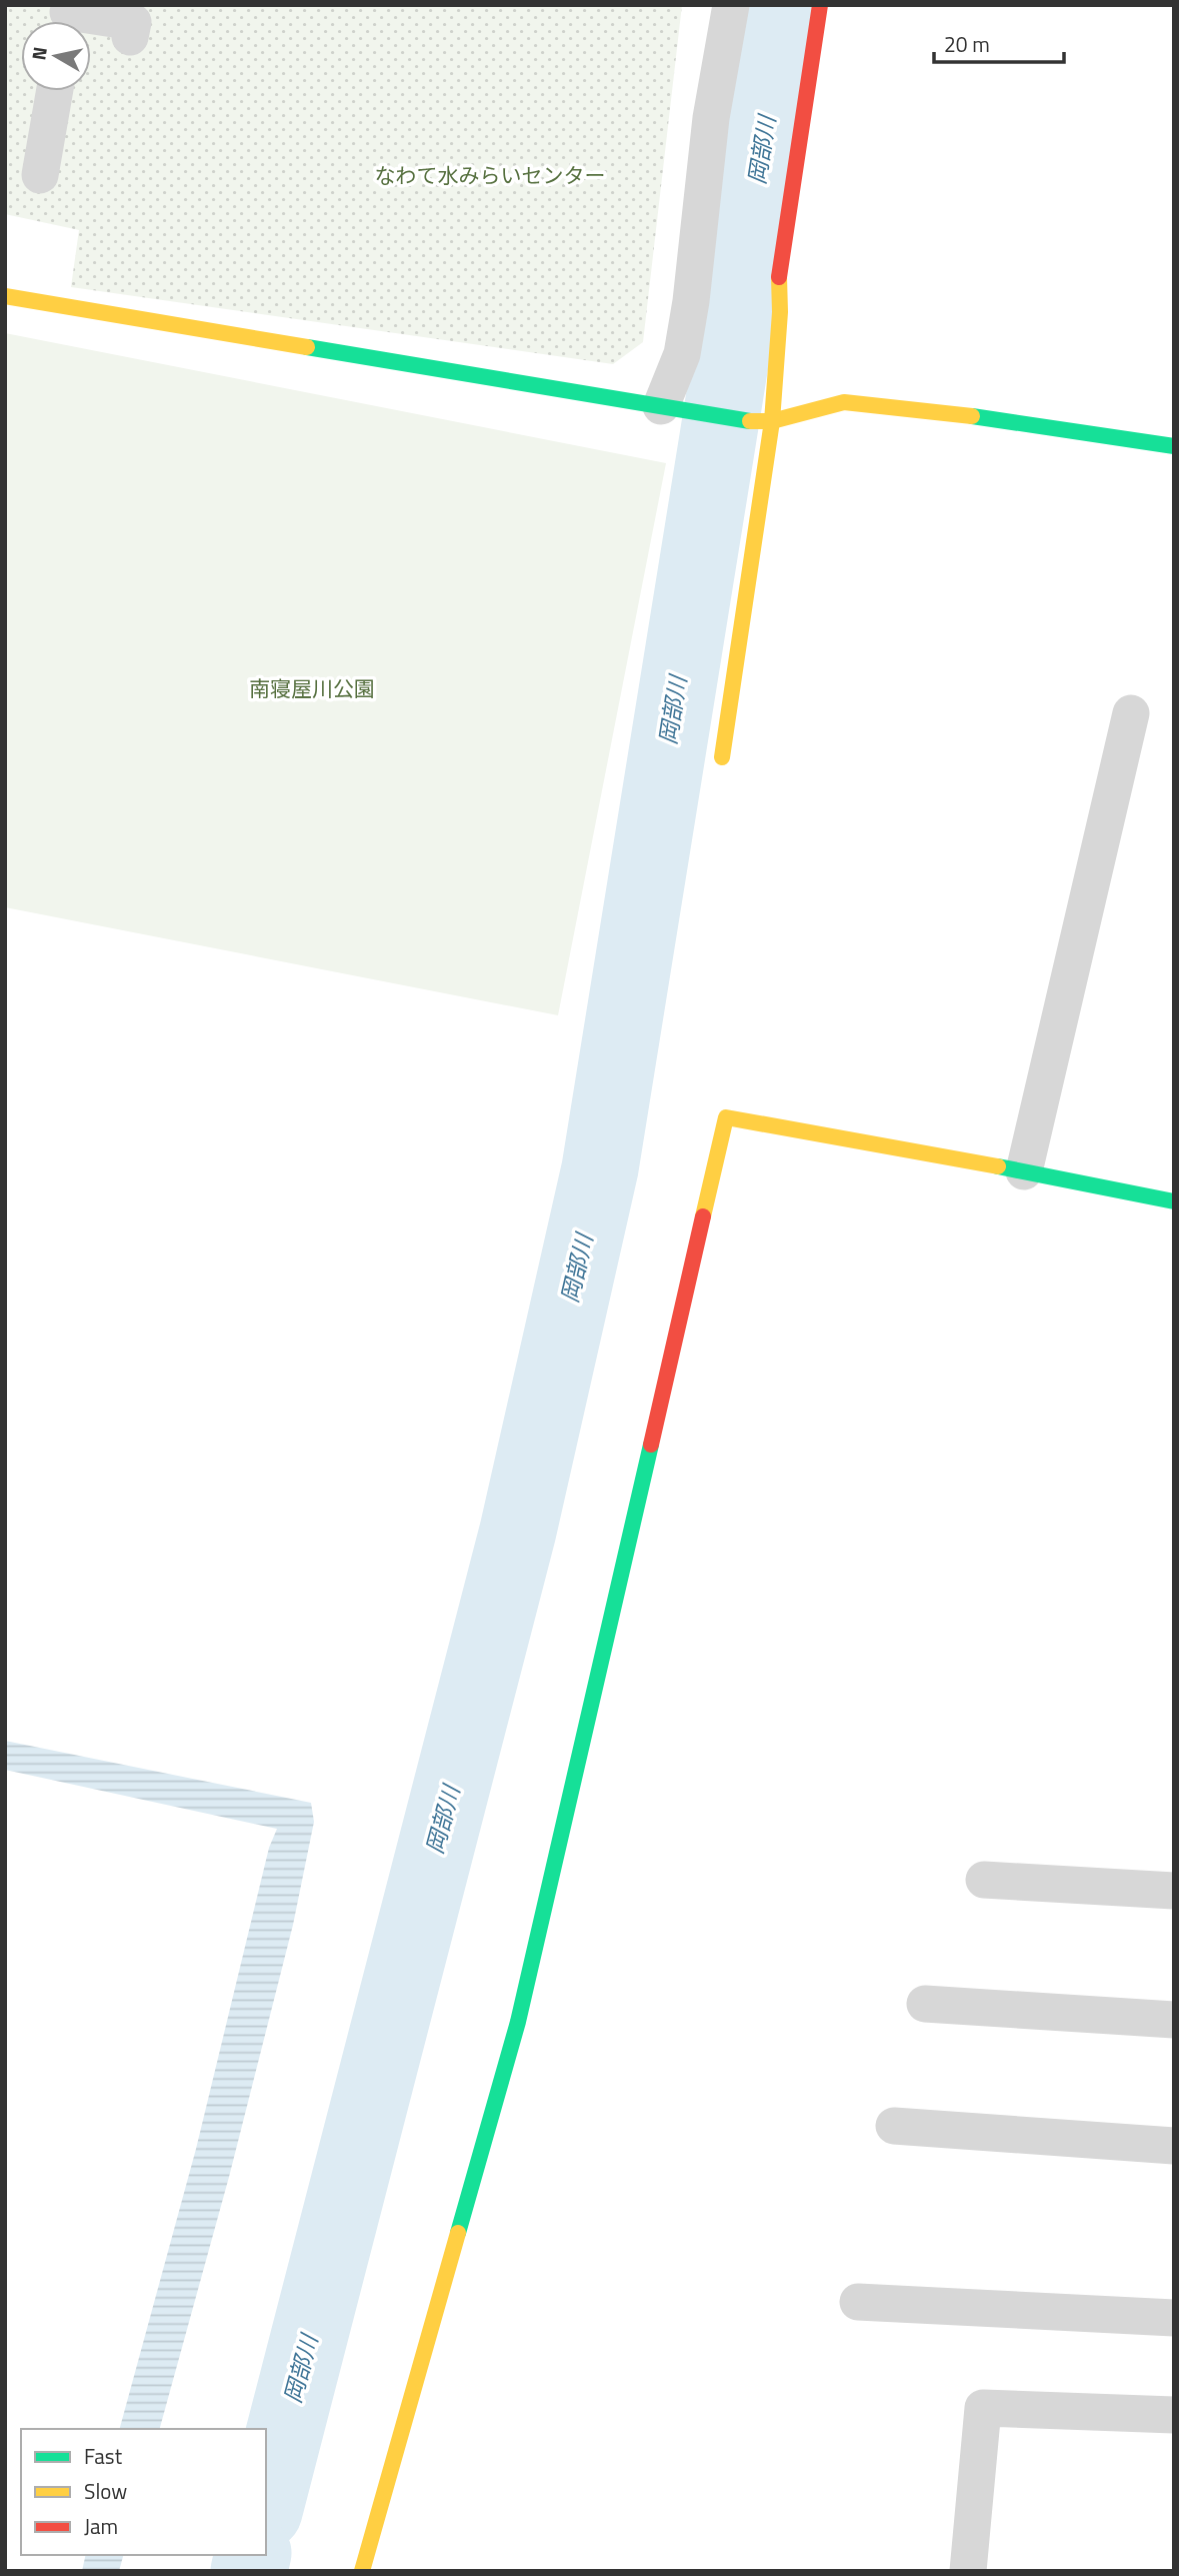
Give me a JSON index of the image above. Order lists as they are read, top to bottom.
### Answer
{
  "water": ["岡部川"],
  "parks": ["なわて水みらいセンター", "南寝屋川公園"],
  "legend": ["Fast", "Slow", "Jam"],
  "scale_bar": "20 m",
  "north": "left"
}
